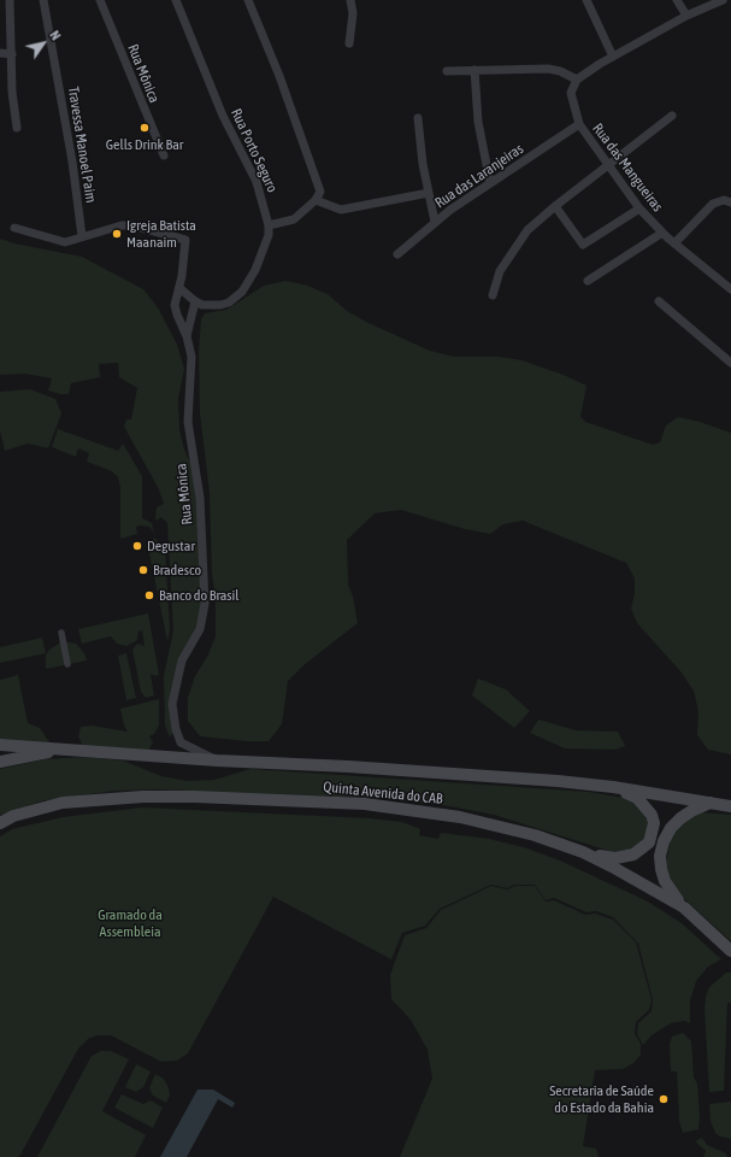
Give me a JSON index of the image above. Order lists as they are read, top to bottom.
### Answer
{
  "streets": {
    "main road": ["Quinta Avenida do CAB"],
    "street": [
      "Rua Mônica",
      "Travessa Manoel Paim",
      "Rua Porto Seguro",
      "Rua das Mangueiras",
      "Rua das Laranjeiras"
    ]
  },
  "crossings": [
    ["Rua Mônica", "Travessa Manoel Paim"],
    ["Rua Mônica", "Quinta Avenida do CAB"],
    ["Rua das Mangueiras", "Rua das Laranjeiras"]
  ],
  "parks": ["Gramado da Assembleia"],
  "places": [
    "Gells Drink Bar",
    "Igreja Batista Maanaim",
    "Degustar",
    "Bradesco",
    "Banco do Brasil",
    "Secretaria de Saúde do Estado da Bahia"
  ],
  "north": "top right"
}
